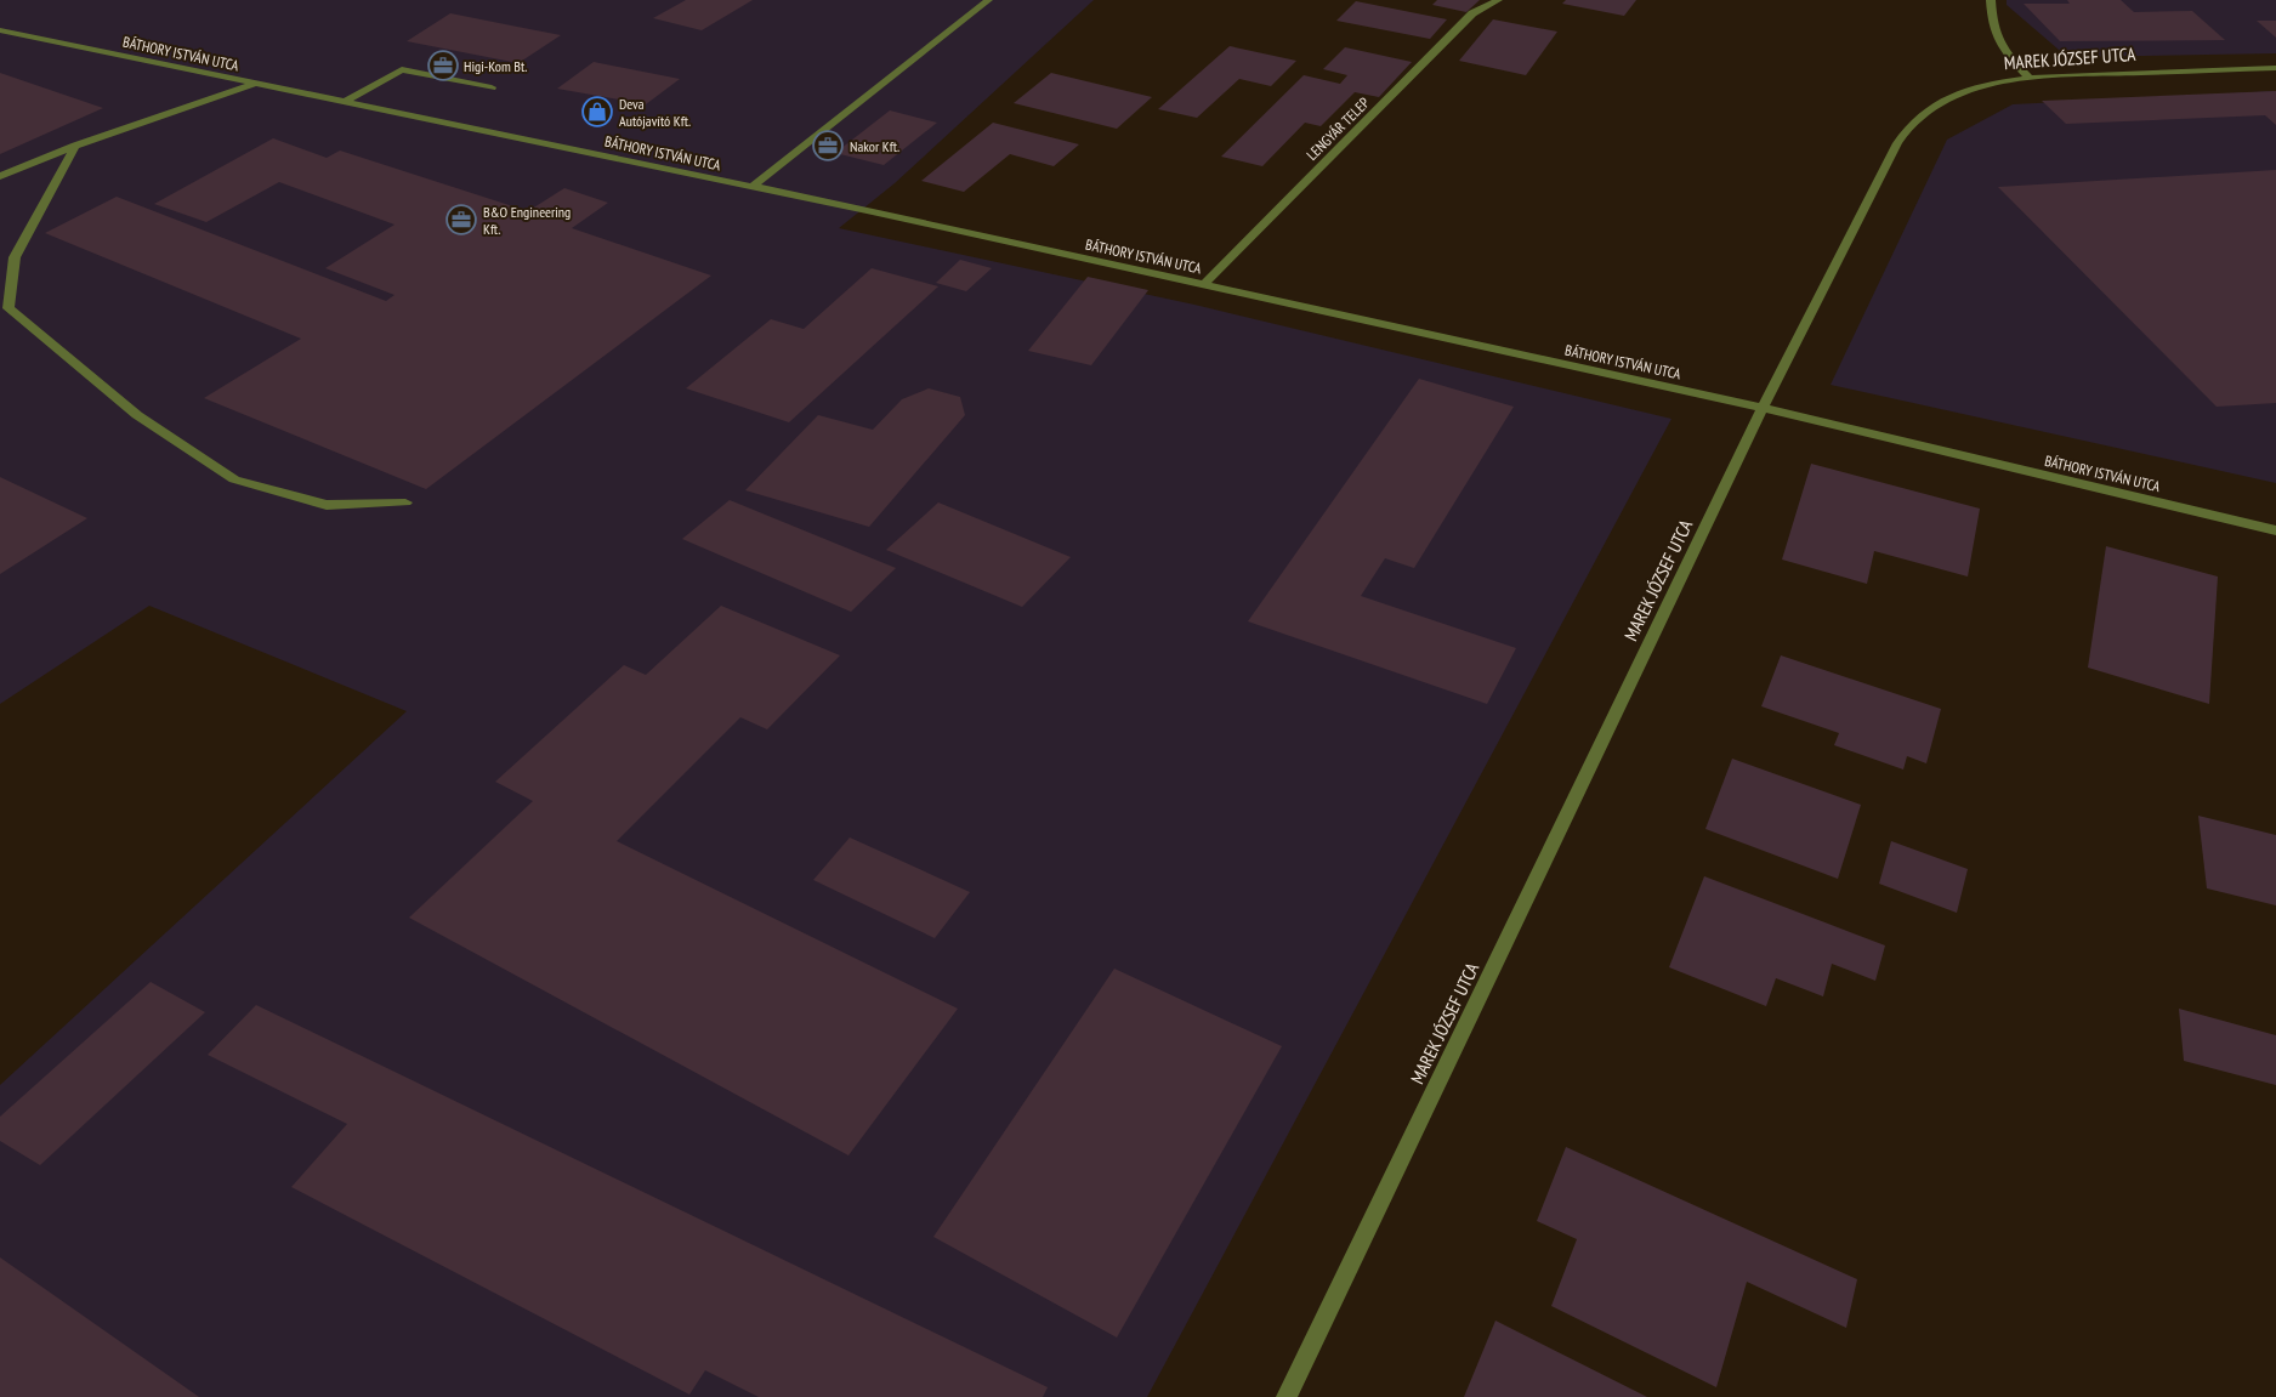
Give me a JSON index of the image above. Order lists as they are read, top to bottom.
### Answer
{
  "streets": {
    "street": ["BÁTHORY ISTVÁN UTCA", "MAREK JÓZSEF UTCA", "LENGYÁR TELEP"]
  },
  "crossings": [
    ["BÁTHORY ISTVÁN UTCA", "MAREK JÓZSEF UTCA"],
    ["BÁTHORY ISTVÁN UTCA", "LENGYÁR TELEP"]
  ],
  "places": {
    "office": ["Higi-Kom Bt.", "Nakor Kft.", "B&O Engineering Kft."],
    "shop": ["Deva Autójavító Kft."]
  }
}
